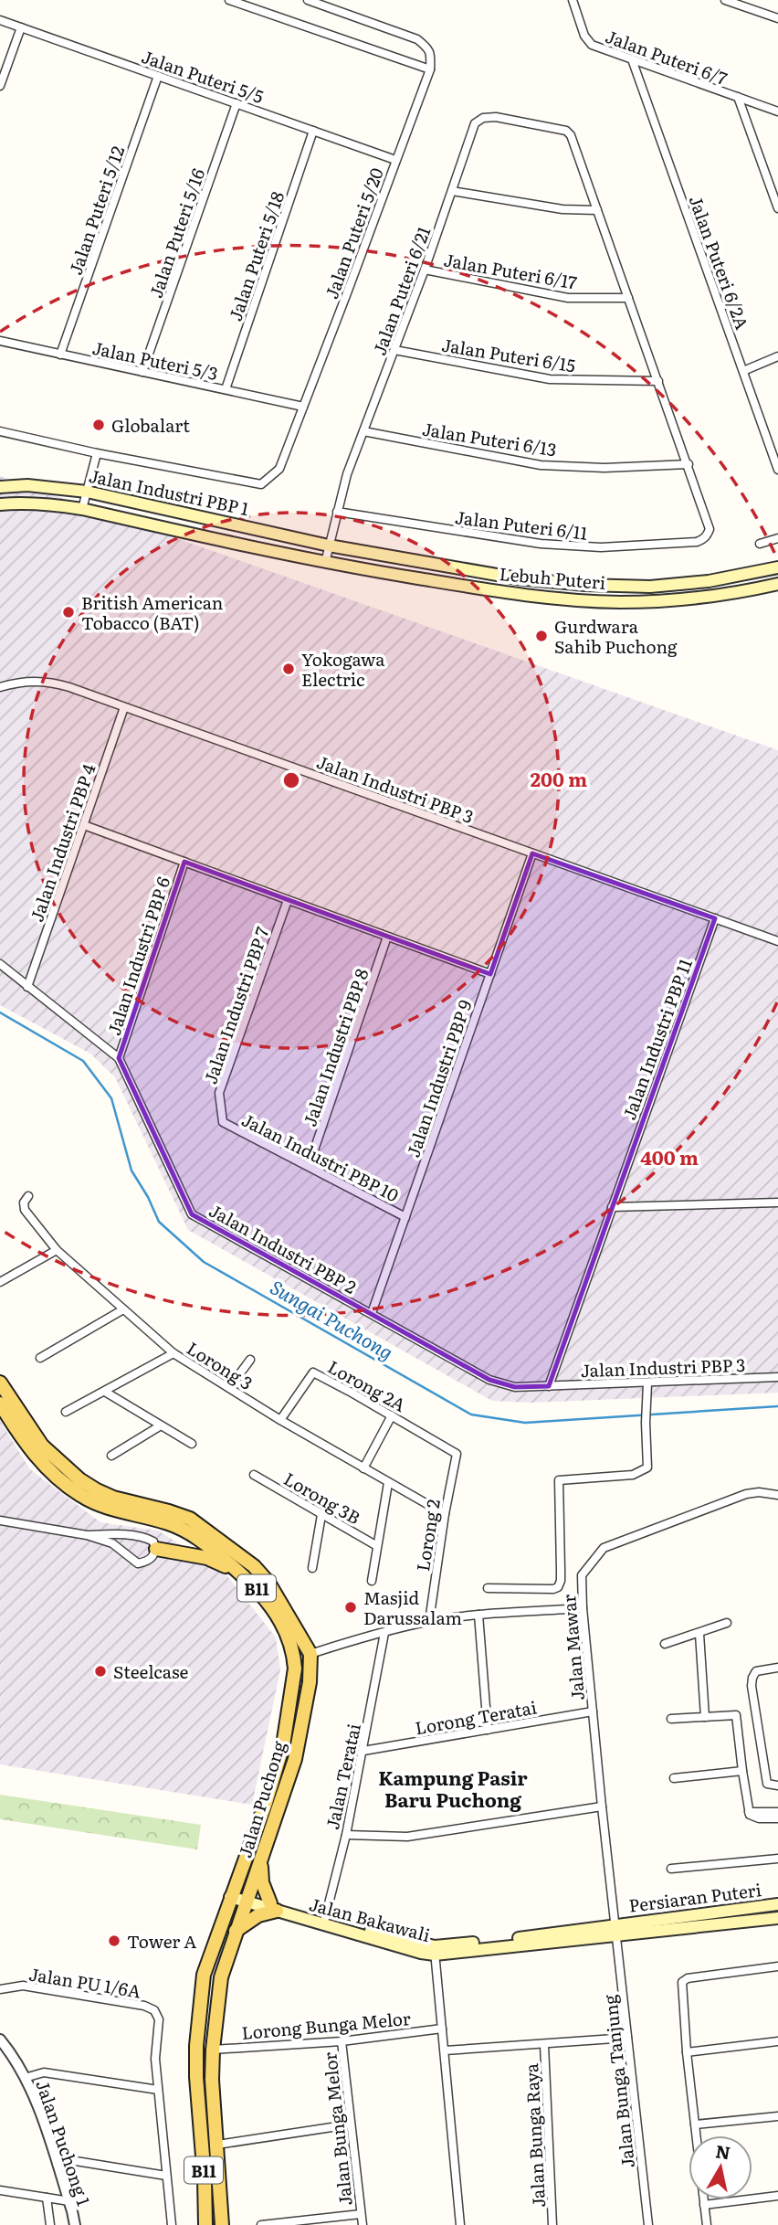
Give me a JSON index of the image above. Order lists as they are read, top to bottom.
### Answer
{
  "streets": {
    "main road": [
      "Jalan Industri PBP 1",
      "Lebuh Puteri",
      "B11",
      "Jalan Puchong",
      "Persiaran Puteri",
      "Jalan Bakawali"
    ],
    "street": [
      "Jalan Puteri 6/7",
      "Jalan Puteri 5/5",
      "Jalan Puteri 5/12",
      "Jalan Puteri 5/16",
      "Jalan Puteri 5/20",
      "Jalan Puteri 5/18",
      "Jalan Puteri 6/2A",
      "Jalan Puteri 6/17",
      "Jalan Puteri 6/21",
      "Jalan Puteri 6/15",
      "Jalan Puteri 5/3",
      "Jalan Puteri 6/13",
      "Jalan Puteri 6/11",
      "Jalan Industri PBP 3",
      "Jalan Industri PBP 4",
      "Jalan Industri PBP 6",
      "Jalan Industri PBP 7",
      "Jalan Industri PBP 11",
      "Jalan Industri PBP 8",
      "Jalan Industri PBP 9",
      "Jalan Industri PBP 10",
      "Jalan Industri PBP 2",
      "Lorong 3",
      "Lorong 2A",
      "Lorong 3B",
      "Lorong 2",
      "Jalan Mawar",
      "Lorong Teratai",
      "Jalan Teratai",
      "Jalan PU 1/6A",
      "Lorong Bunga Melor",
      "Jalan Bunga Tanjung",
      "Jalan Bunga Melor",
      "Jalan Bunga Raya",
      "Jalan Puchong 1"
    ]
  },
  "crossings": [
    ["Jalan Puteri 6/7", "Jalan Puteri 6/2A"],
    ["Jalan Puteri 5/5", "Jalan Puteri 5/12"],
    ["Jalan Puteri 5/5", "Jalan Puteri 5/16"],
    ["Jalan Puteri 5/5", "Jalan Puteri 5/20"],
    ["Jalan Puteri 5/5", "Jalan Puteri 5/18"],
    ["Jalan Puteri 5/12", "Jalan Puteri 5/3"],
    ["Jalan Puteri 5/16", "Jalan Puteri 5/3"],
    ["Jalan Puteri 5/20", "Jalan Puteri 5/3"],
    ["Jalan Puteri 5/18", "Jalan Puteri 5/3"],
    ["Jalan Puteri 6/17", "Jalan Puteri 6/21"],
    ["Jalan Puteri 6/21", "Jalan Puteri 6/15"],
    ["Jalan Puteri 6/21", "Jalan Puteri 6/13"],
    ["Jalan Puteri 6/21", "Jalan Industri PBP 1"],
    ["Jalan Puteri 6/21", "Jalan Puteri 6/11"],
    ["Jalan Puteri 6/21", "Lebuh Puteri"],
    ["Jalan Puteri 6/13", "Jalan Puteri 6/11"],
    ["Jalan Industri PBP 1", "Lebuh Puteri"],
    ["Jalan Industri PBP 3", "Jalan Industri PBP 4"],
    ["Jalan Industri PBP 3", "Jalan Industri PBP 11"],
    ["Jalan Industri PBP 3", "Jalan Industri PBP 9"],
    ["Jalan Industri PBP 3", "Jalan Industri PBP 2"],
    ["Jalan Industri PBP 4", "Jalan Industri PBP 2"],
    ["Jalan Industri PBP 6", "Jalan Industri PBP 2"],
    ["Jalan Industri PBP 7", "Jalan Industri PBP 10"],
    ["Jalan Industri PBP 11", "Jalan Industri PBP 2"],
    ["Jalan Industri PBP 8", "Jalan Industri PBP 10"],
    ["Jalan Industri PBP 9", "Jalan Industri PBP 10"],
    ["Jalan Industri PBP 9", "Jalan Industri PBP 2"],
    ["Lorong 3", "Lorong 2A"],
    ["Lorong 3", "Lorong 2"],
    ["Lorong 2A", "Lorong 2"],
    ["B11", "Jalan Puchong"],
    ["Jalan Mawar", "Lorong Teratai"],
    ["Jalan Mawar", "Persiaran Puteri"],
    ["Jalan Mawar", "Jalan Bakawali"],
    ["Jalan Mawar", "Jalan Bunga Tanjung"],
    ["Lorong Teratai", "Jalan Teratai"],
    ["Jalan Teratai", "Jalan Bakawali"],
    ["Jalan Puchong", "Jalan Bakawali"],
    ["Jalan Puchong", "Lorong Bunga Melor"],
    ["Persiaran Puteri", "Jalan Bakawali"],
    ["Persiaran Puteri", "Jalan Bunga Tanjung"],
    ["Jalan Bakawali", "Jalan Bunga Tanjung"],
    ["Lorong Bunga Melor", "Jalan Bunga Melor"]
  ],
  "districts": ["Kampung Pasir Baru Puchong"],
  "water": ["Sungai Puchong"],
  "places": [
    "Globalart",
    "British American Tobacco (BAT)",
    "Gurdwara Sahib Puchong",
    "Yokogawa Electric",
    "Masjid Darussalam",
    "Steelcase",
    "Tower A"
  ],
  "north": "top",
  "rings": ["200 m", "400 m"]
}
